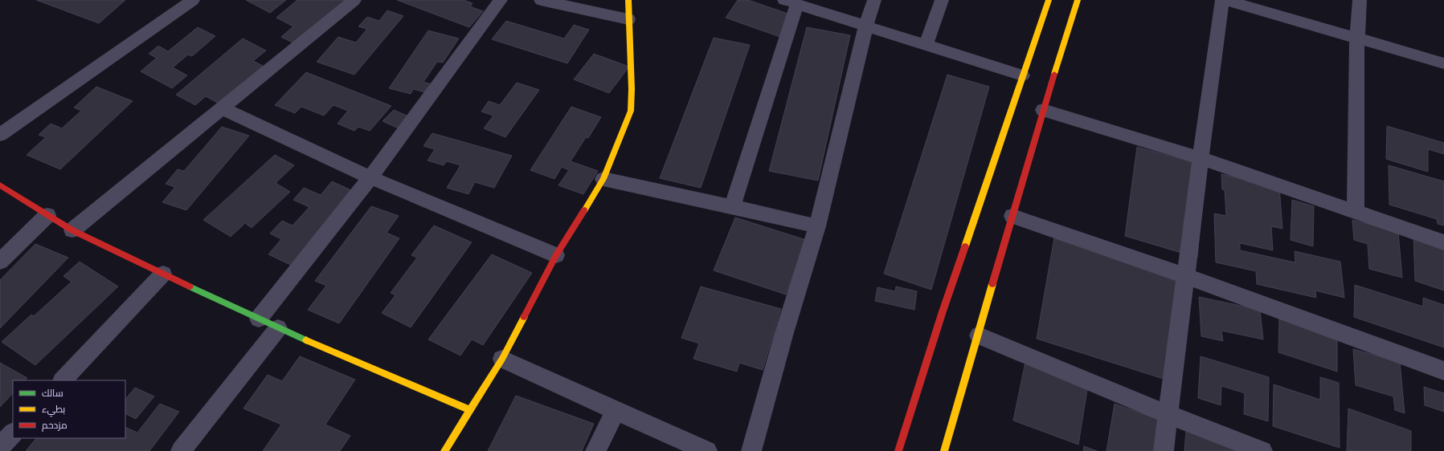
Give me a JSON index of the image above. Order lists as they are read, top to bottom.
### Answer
{
  "legend": ["سالك", "بطيء", "مزدحم"]
}
